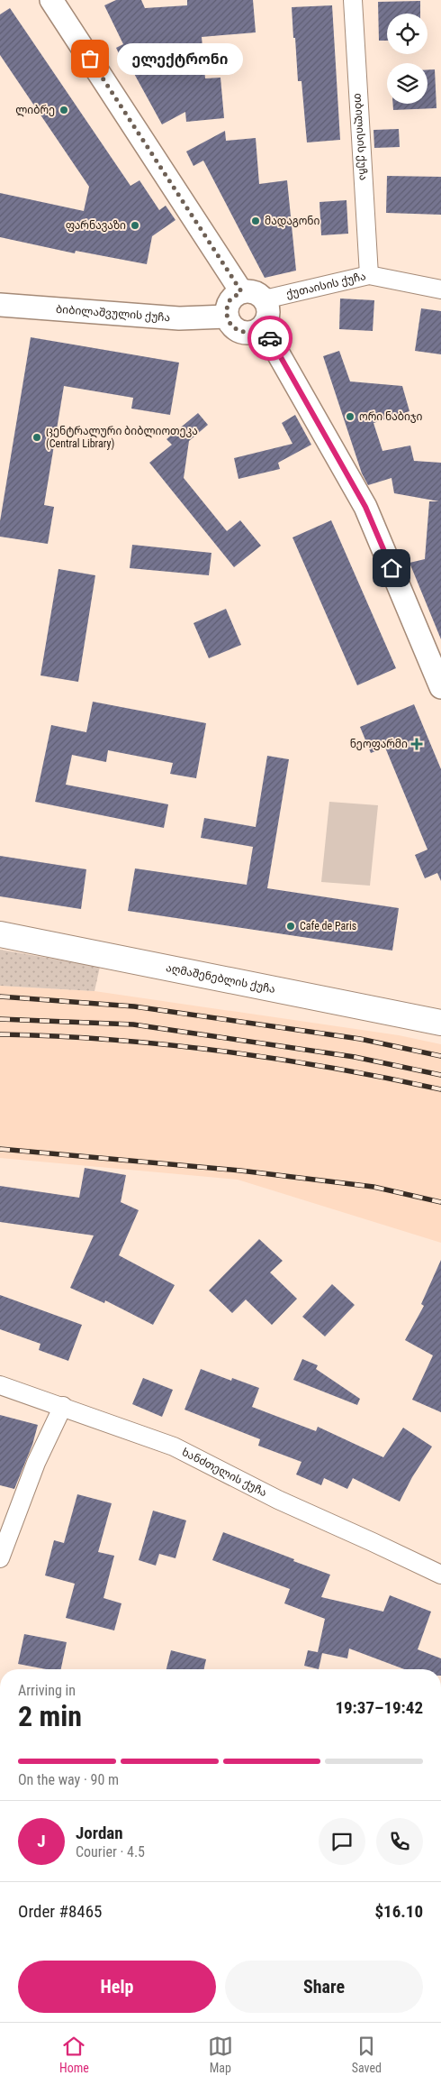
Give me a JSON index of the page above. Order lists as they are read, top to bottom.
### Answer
{
  "streets": {
    "main road": ["აღმაშენებლის ქუჩა"],
    "street": [
      "თბილისის ქუჩა",
      "ქუთაისის ქუჩა",
      "ბიბილაშვულის ქუჩა",
      "ხანძთელის ქუჩა"
    ]
  },
  "crossings": [
    ["თბილისის ქუჩა", "ქუთაისის ქუჩა"],
    ["ქუთაისის ქუჩა", "ბიბილაშვულის ქუჩა"]
  ],
  "places": {
    "other": [
      "ელექტრონი",
      "ლიბრე",
      "მადაგონი",
      "ფარნავაზი",
      "ორი ნაბიჯი",
      "ცენტრალური ბიბლიოთეკა (Central Library)",
      "Cafe de Paris"
    ],
    "health": ["ნეოფარმი"]
  },
  "page": {
    "bubble": "ელექტრონი",
    "heading": ["2 min", "Arriving in", "19:37–19:42"],
    "panel": [
      "Jordan",
      "Courier · 4.5",
      "Order #8465",
      "$16.10"
    ],
    "bar": "On the way · 90 m",
    "round": "J",
    "buttons": ["Help", "Share"],
    "tabs": ["Home", "Map", "Saved"]
  }
}
